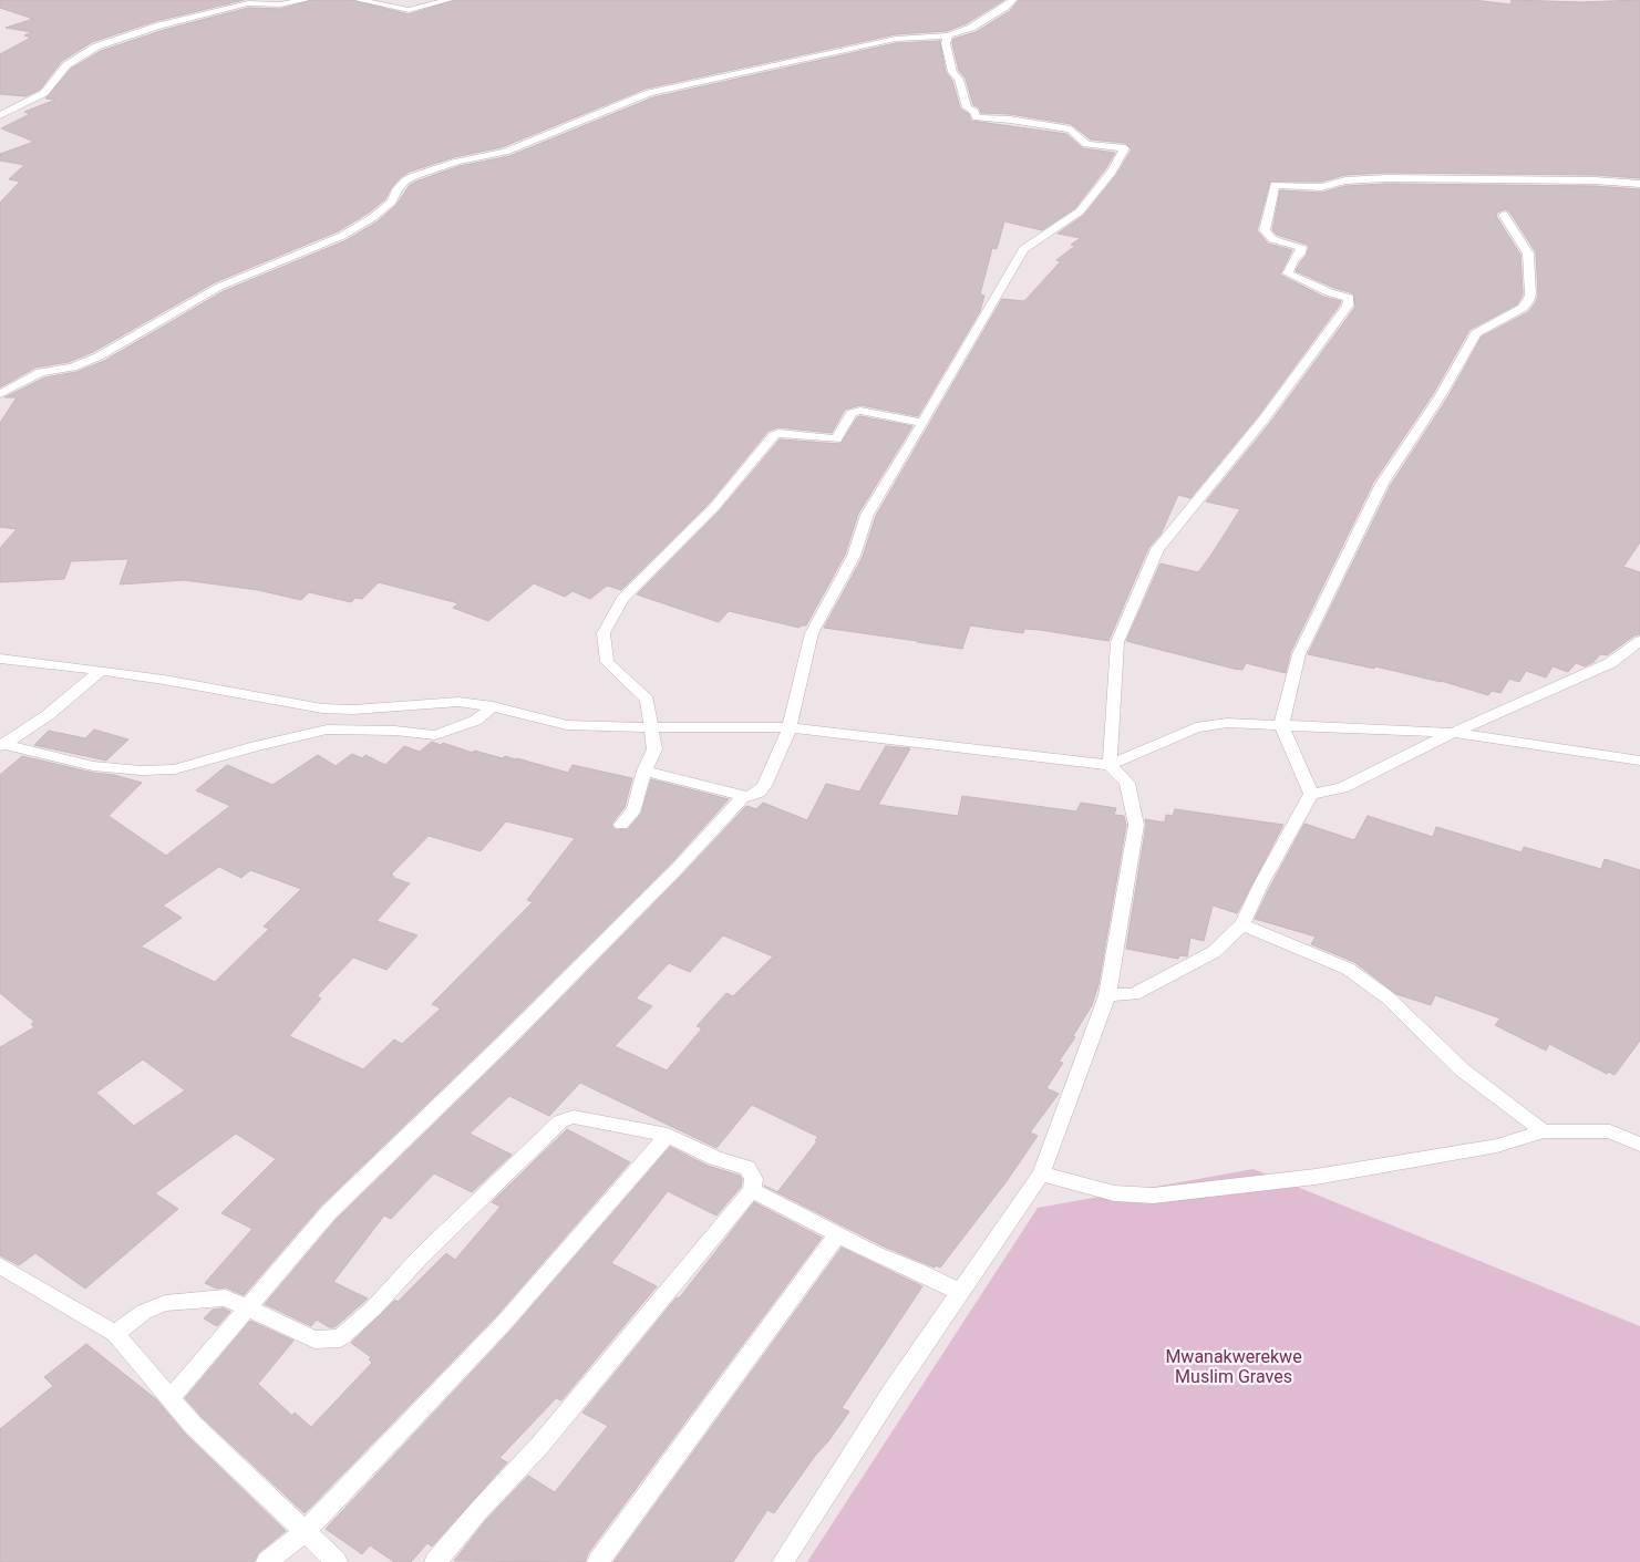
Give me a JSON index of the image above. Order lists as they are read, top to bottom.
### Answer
{
  "parks": ["Mwanakwerekwe Muslim Graves"]
}
